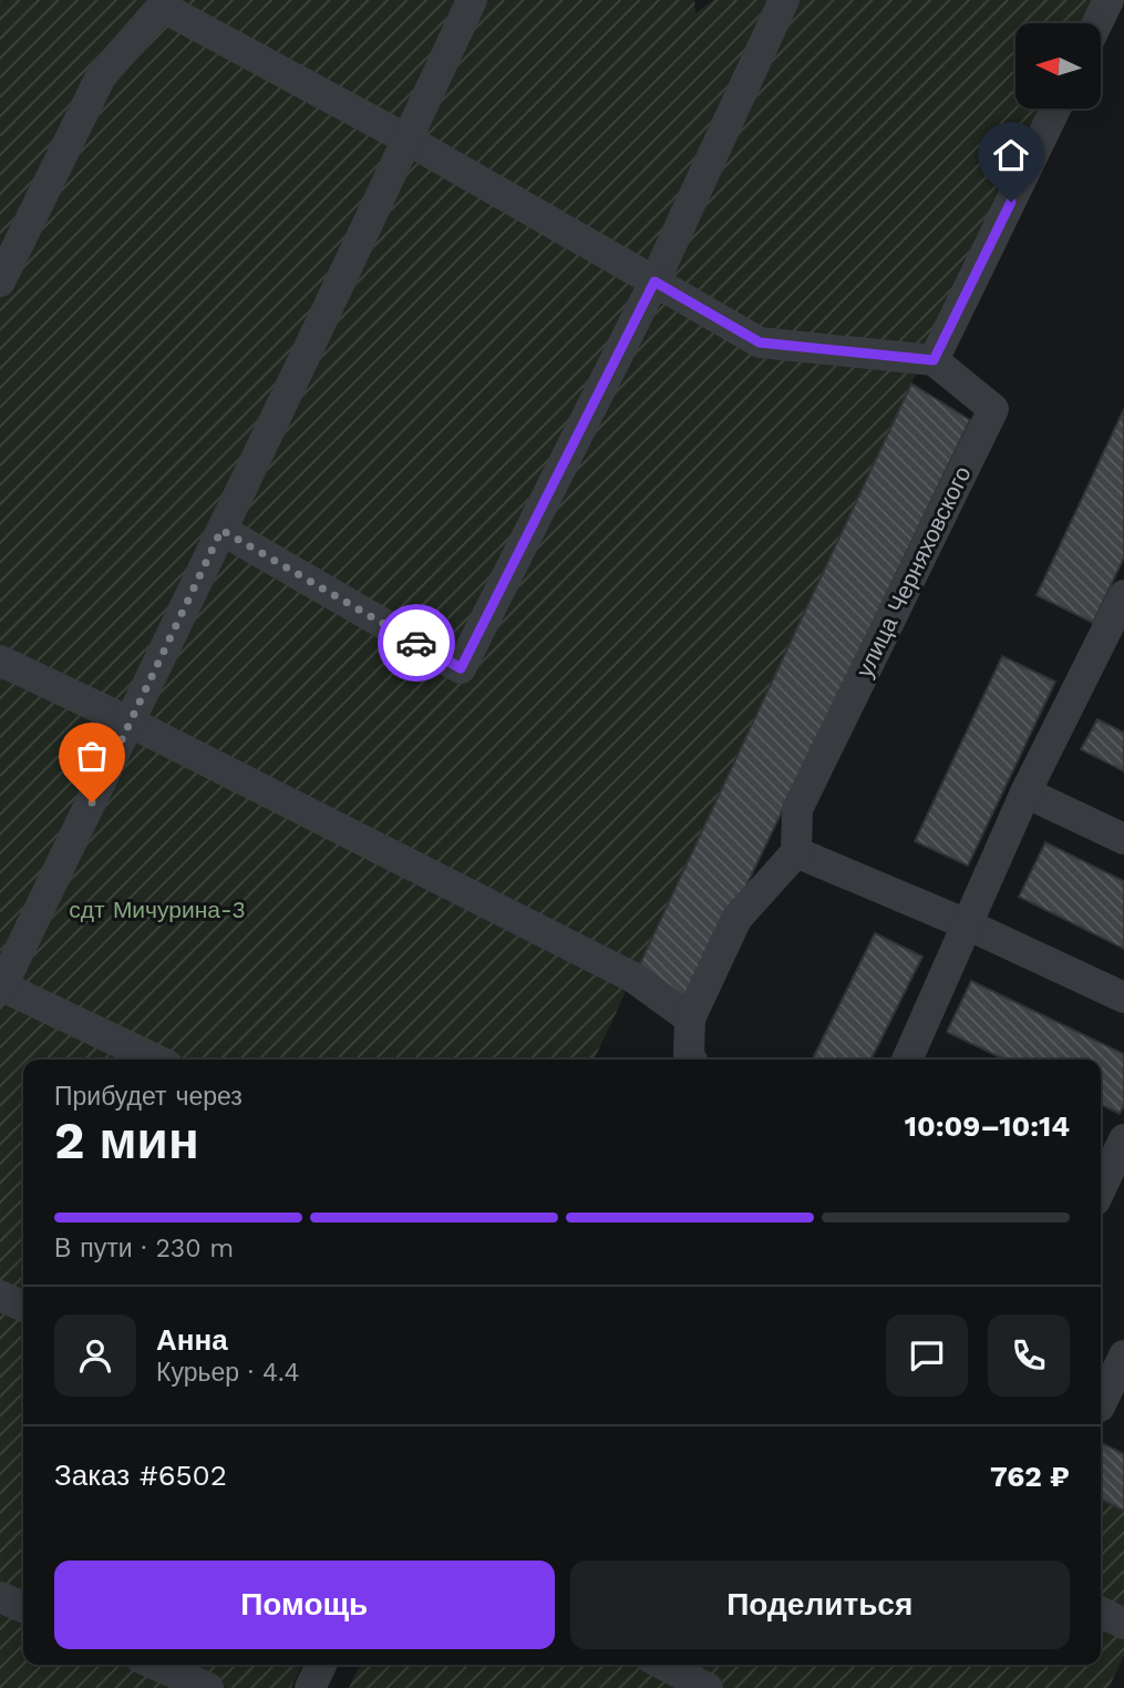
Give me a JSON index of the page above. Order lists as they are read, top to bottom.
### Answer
{
  "streets": {
    "street": ["улица Черняховского"]
  },
  "parks": ["сдт Мичурина-3"],
  "north": "left",
  "page": {
    "heading": ["2 мин", "Прибудет через", "10:09–10:14"],
    "panel": [
      "Анна",
      "Курьер · 4.4",
      "Заказ #6502",
      "762 ₽"
    ],
    "bar": "В пути · 230 m",
    "buttons": ["Помощь", "Поделиться"]
  }
}
